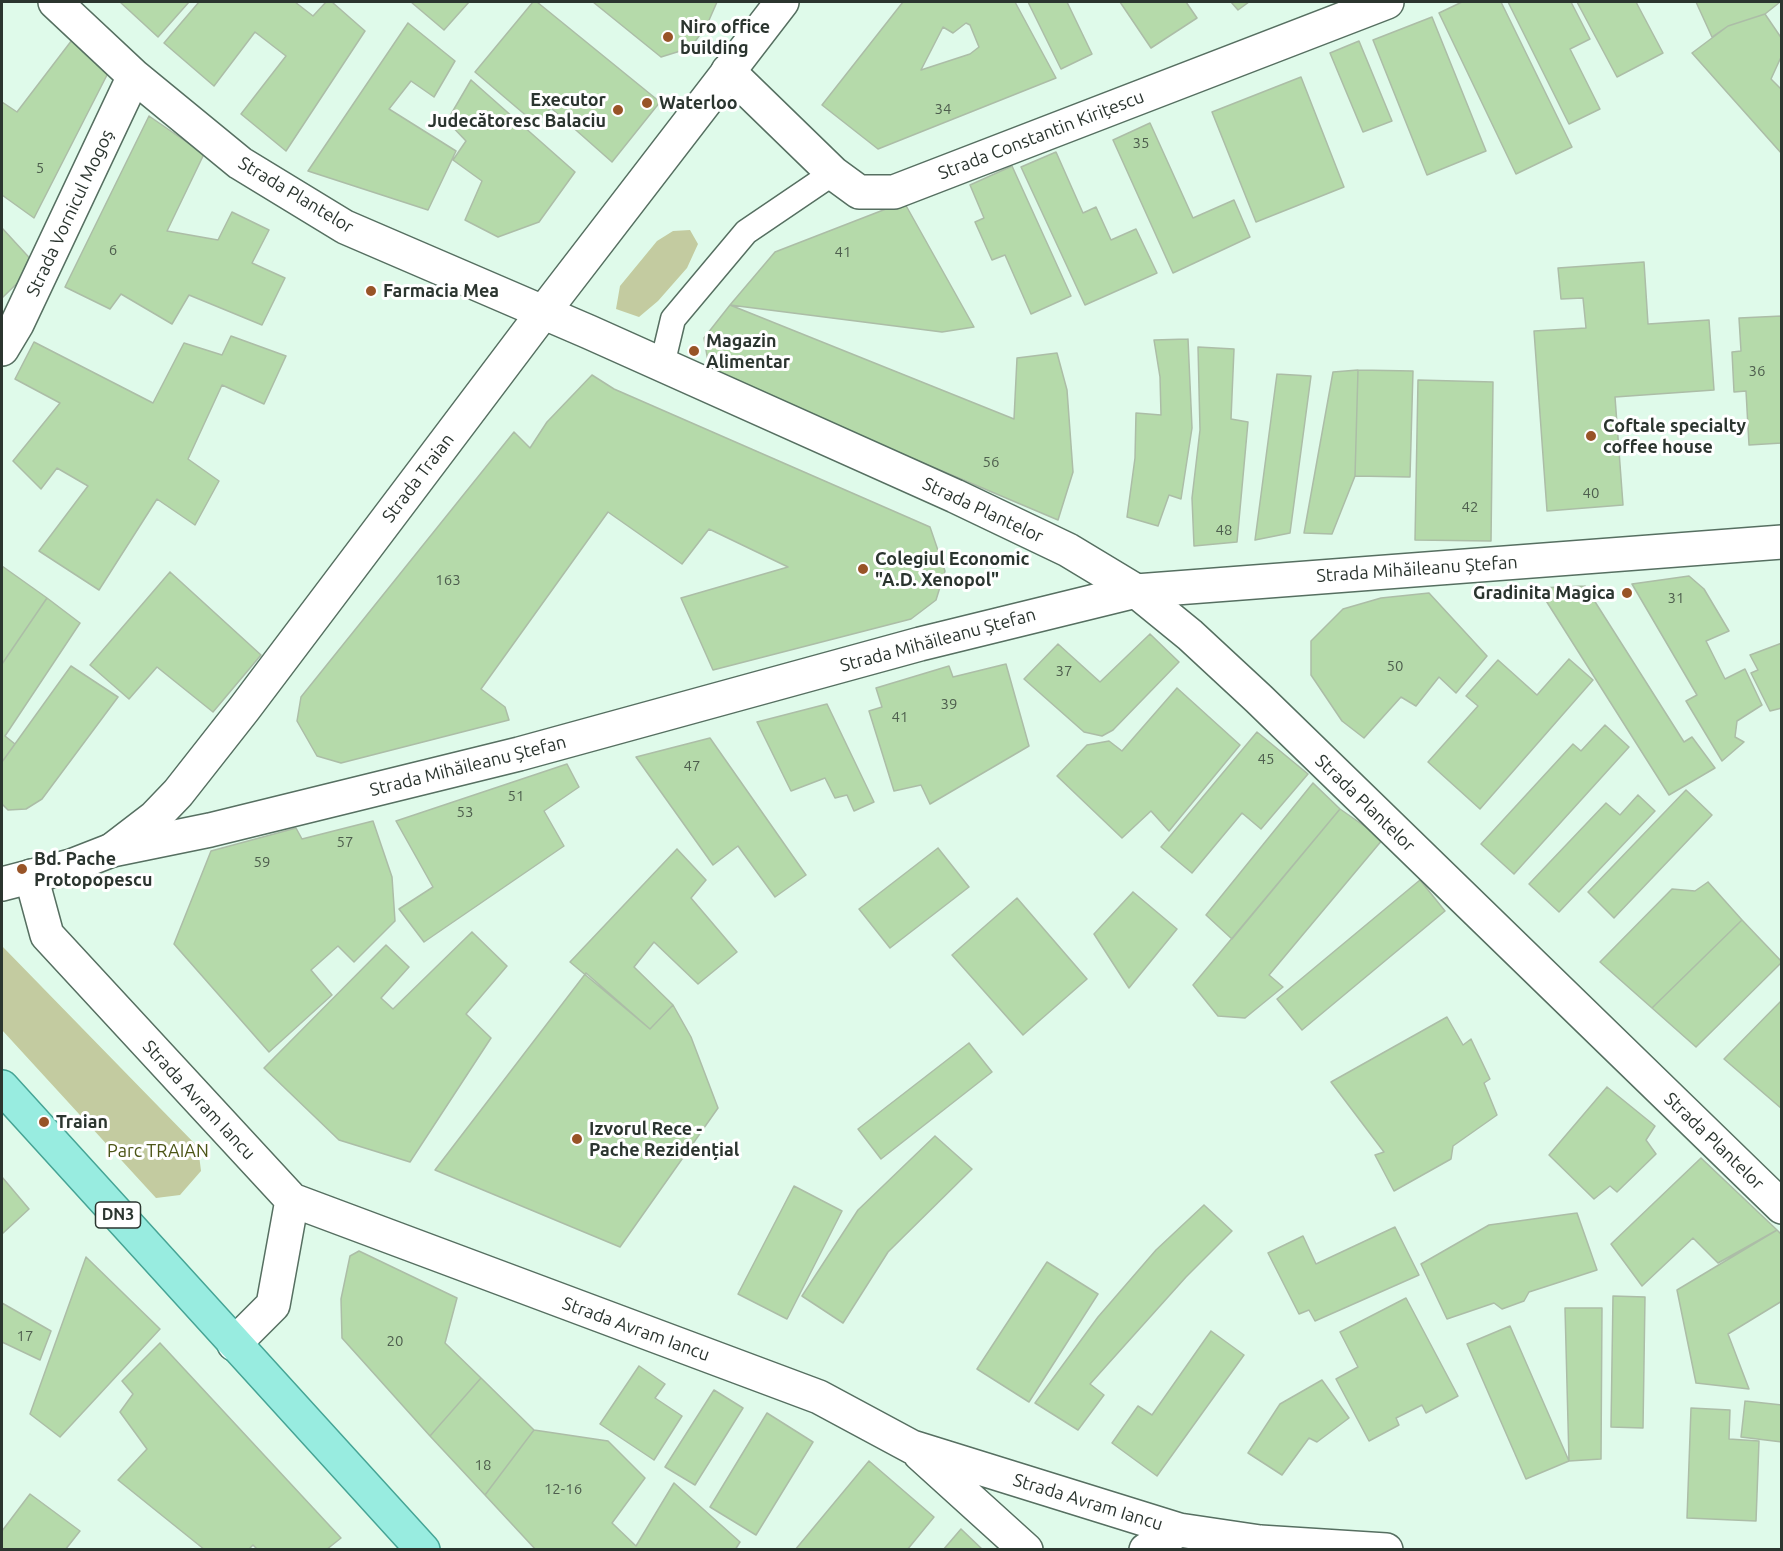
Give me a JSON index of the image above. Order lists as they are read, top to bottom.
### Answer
{
  "streets": {
    "main road": ["DN3"],
    "street": [
      "Strada Constantin Kirițescu",
      "Strada Plantelor",
      "Strada Vornicul Mogoș",
      "Strada Traian",
      "Strada Mihăileanu Ștefan",
      "Strada Avram Iancu"
    ]
  },
  "crossings": [
    ["Strada Constantin Kirițescu", "Strada Traian"],
    ["Strada Plantelor", "Strada Vornicul Mogoș"],
    ["Strada Plantelor", "Strada Traian"],
    ["Strada Plantelor", "Strada Mihăileanu Ștefan"],
    ["Strada Traian", "Strada Mihăileanu Ștefan"],
    ["Strada Traian", "Strada Avram Iancu"]
  ],
  "parks": ["Parc TRAIAN"],
  "places": [
    "Niro office building",
    "Waterloo",
    "Executor Judecătoresc Balaciu",
    "Farmacia Mea",
    "Magazin Alimentar",
    "Coftale specialty coffee house",
    "Colegiul Economic \"A.D. Xenopol\"",
    "Gradinita Magica",
    "Bd. Pache Protopopescu",
    "Traian",
    "Izvorul Rece - Pache Rezidențial"
  ],
  "house_numbers": [
    "34",
    "35",
    "5",
    "6",
    "41",
    "36",
    "56",
    "40",
    "42",
    "48",
    "163",
    "31",
    "50",
    "37",
    "39",
    "41",
    "45",
    "47",
    "51",
    "53",
    "57",
    "59",
    "17",
    "20",
    "18",
    "12-16"
  ]
}
